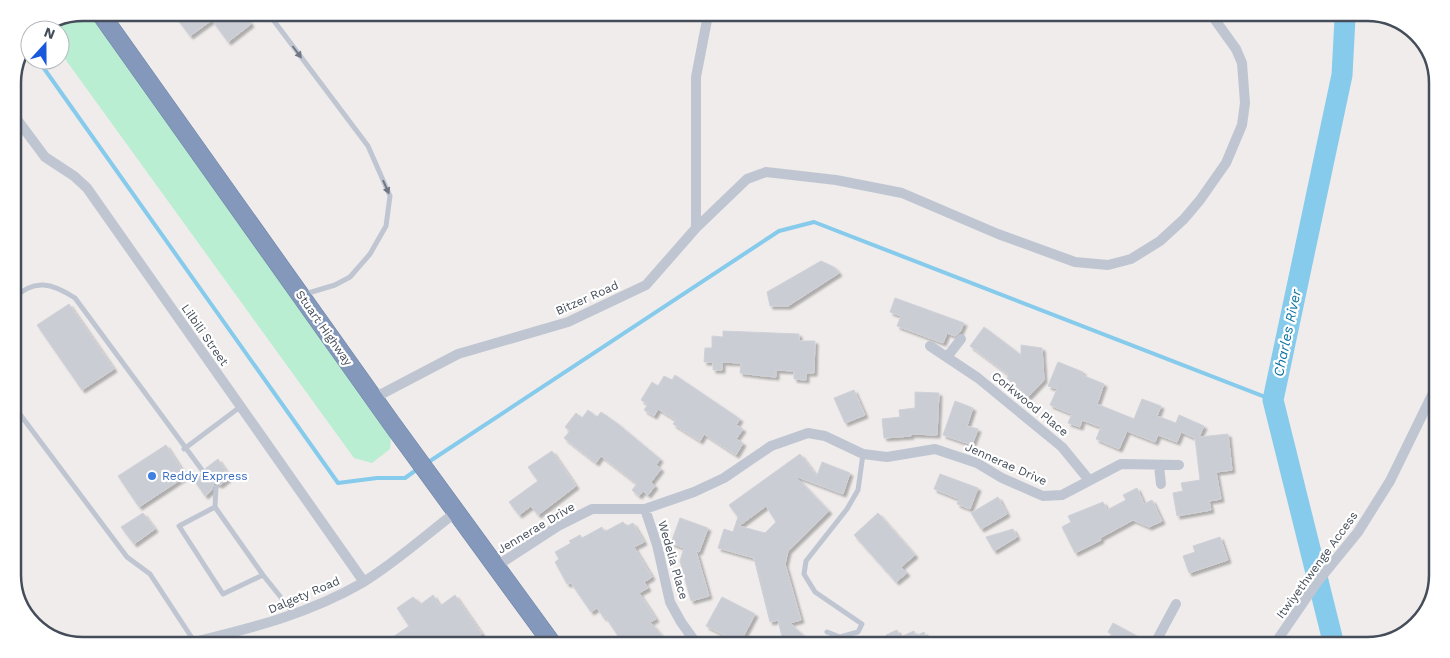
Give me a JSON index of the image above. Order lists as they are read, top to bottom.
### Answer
{
  "streets": {
    "highway": ["Stuart Highway"],
    "street": [
      "Bitzer Road",
      "Lilbili Street",
      "Corkwood Place",
      "Jennerae Drive",
      "Wedelia Place",
      "Itwiyethwenge Access",
      "Dalgety Road"
    ]
  },
  "crossings": [
    ["Bitzer Road", "Stuart Highway"],
    ["Stuart Highway", "Jennerae Drive"],
    ["Stuart Highway", "Dalgety Road"],
    ["Lilbili Street", "Dalgety Road"],
    ["Corkwood Place", "Jennerae Drive"],
    ["Jennerae Drive", "Wedelia Place"]
  ],
  "water": ["Charles River"],
  "places": ["Reddy Express"],
  "north": "top"
}
